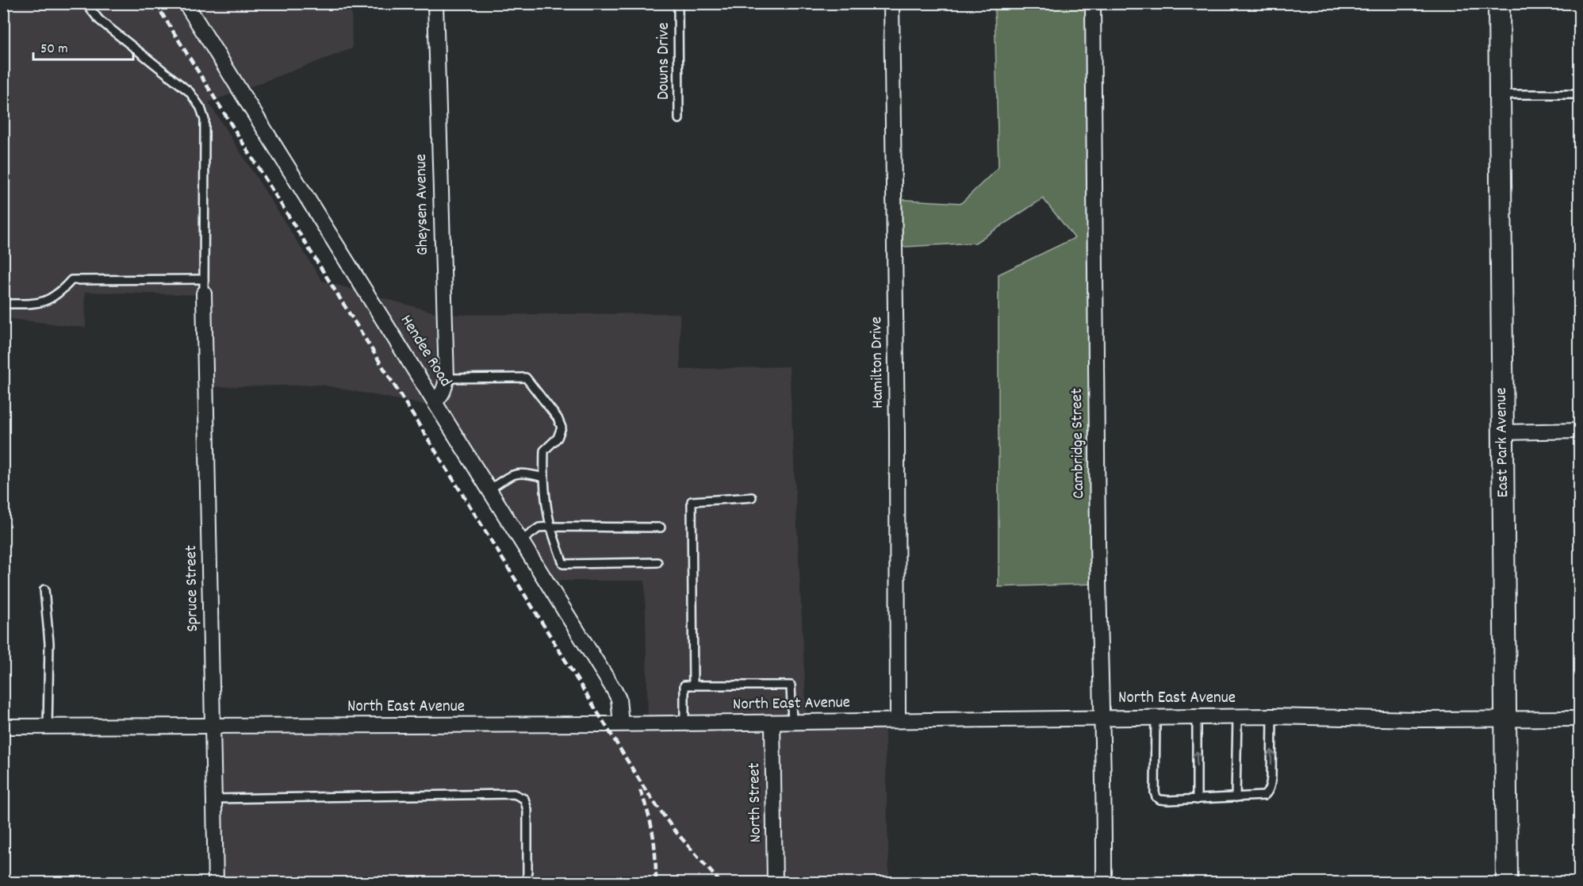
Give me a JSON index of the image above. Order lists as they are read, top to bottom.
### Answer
{
  "streets": {
    "main road": ["East Park Avenue"],
    "street": [
      "Gheysen Avenue",
      "Hendee Road",
      "Hamilton Drive",
      "Cambridge Street",
      "Spruce Street",
      "North East Avenue",
      "North Street"
    ],
    "lane": ["Downs Drive"]
  },
  "crossings": [
    ["Gheysen Avenue", "Hendee Road"],
    ["Hendee Road", "North East Avenue"],
    ["Hamilton Drive", "North East Avenue"],
    ["East Park Avenue", "North East Avenue"],
    ["Cambridge Street", "North East Avenue"],
    ["Spruce Street", "North East Avenue"],
    ["North East Avenue", "North Street"]
  ],
  "scale_bar": "50 m"
}
